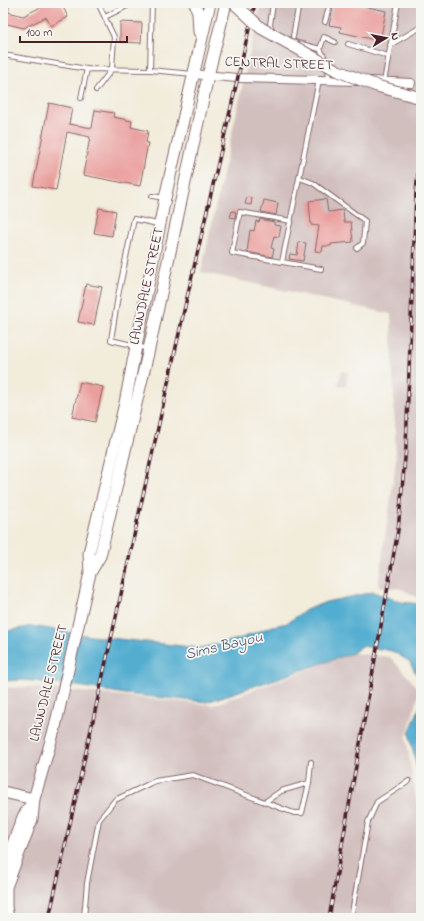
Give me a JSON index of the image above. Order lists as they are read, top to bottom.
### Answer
{
  "streets": {
    "main road": ["CENTRAL STREET", "LAWNDALE STREET"]
  },
  "crossings": [
    ["CENTRAL STREET", "LAWNDALE STREET"]
  ],
  "water": ["Sims Bayou"],
  "scale_bar": "100 m",
  "north": "right"
}
